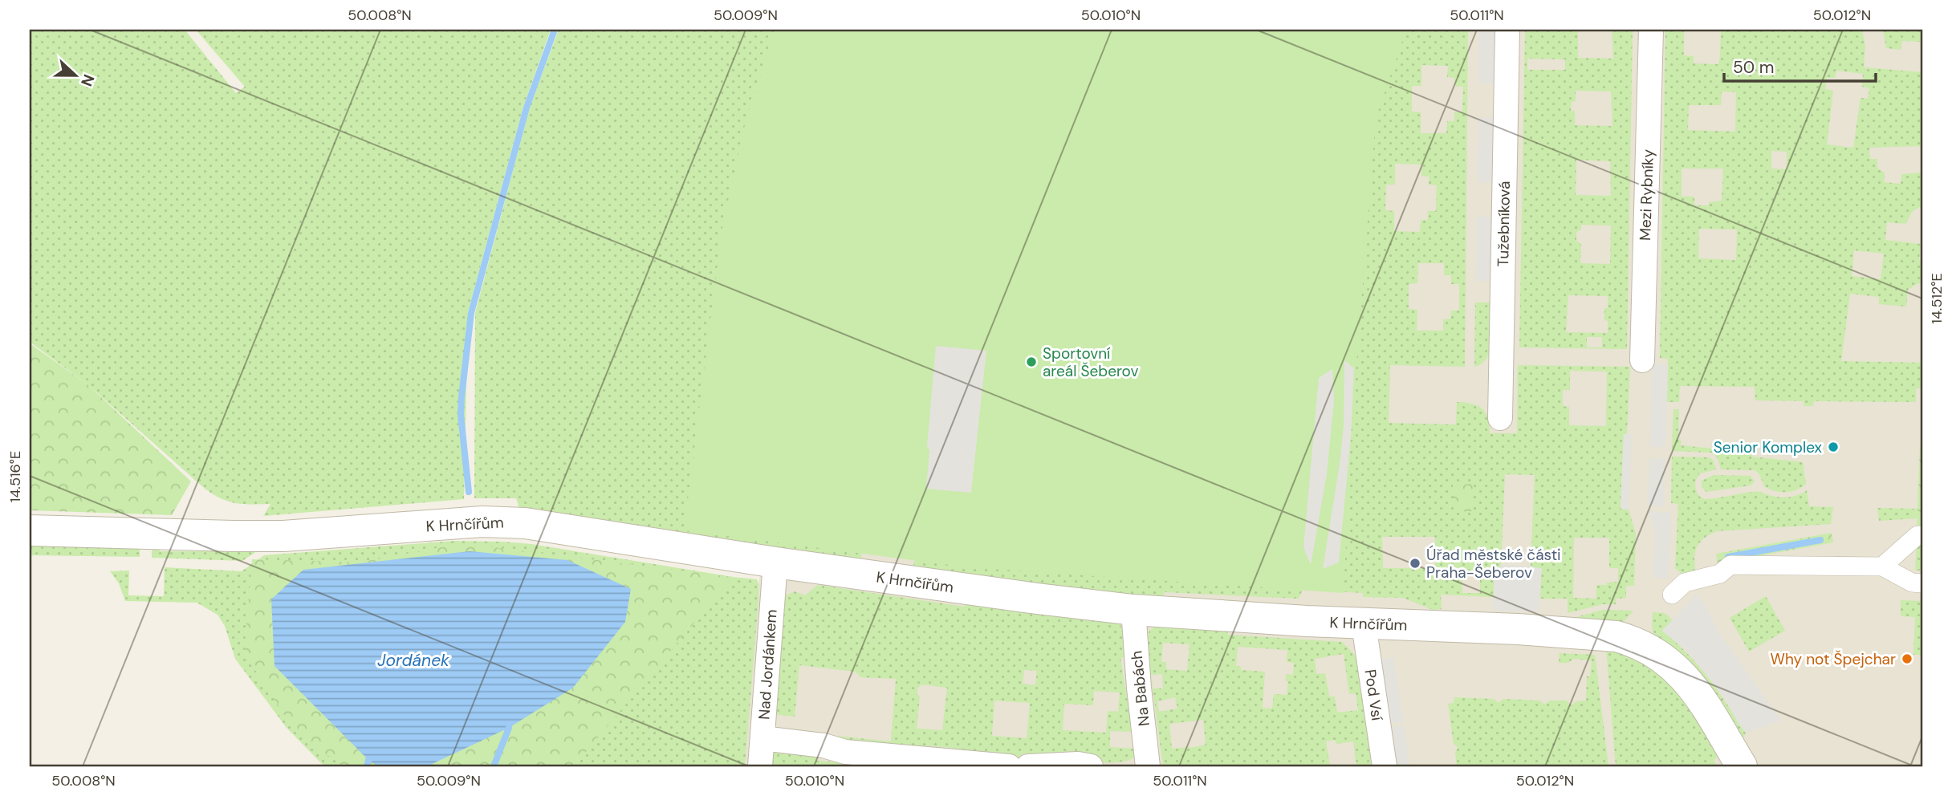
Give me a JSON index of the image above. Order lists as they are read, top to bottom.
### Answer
{
  "streets": {
    "street": [
      "Mezi Rybníky",
      "Tužebníková",
      "K Hrnčířům",
      "Nad Jordánkem",
      "Na Babách",
      "Pod Vsí"
    ]
  },
  "crossings": [
    ["K Hrnčířům", "Nad Jordánkem"],
    ["K Hrnčířům", "Na Babách"],
    ["K Hrnčířům", "Pod Vsí"]
  ],
  "water": ["Jordánek"],
  "places": [
    "Sportovní areál Šeberov",
    "Senior Komplex",
    "Úřad městské části Praha-Šeberov",
    "Why not Špejchar"
  ],
  "scale_bar": "50 m",
  "north": "right",
  "coordinates": [
    "50.008°N",
    "50.009°N",
    "50.010°N",
    "50.011°N",
    "50.012°N",
    "14.512°E",
    "14.516°E"
  ]
}
